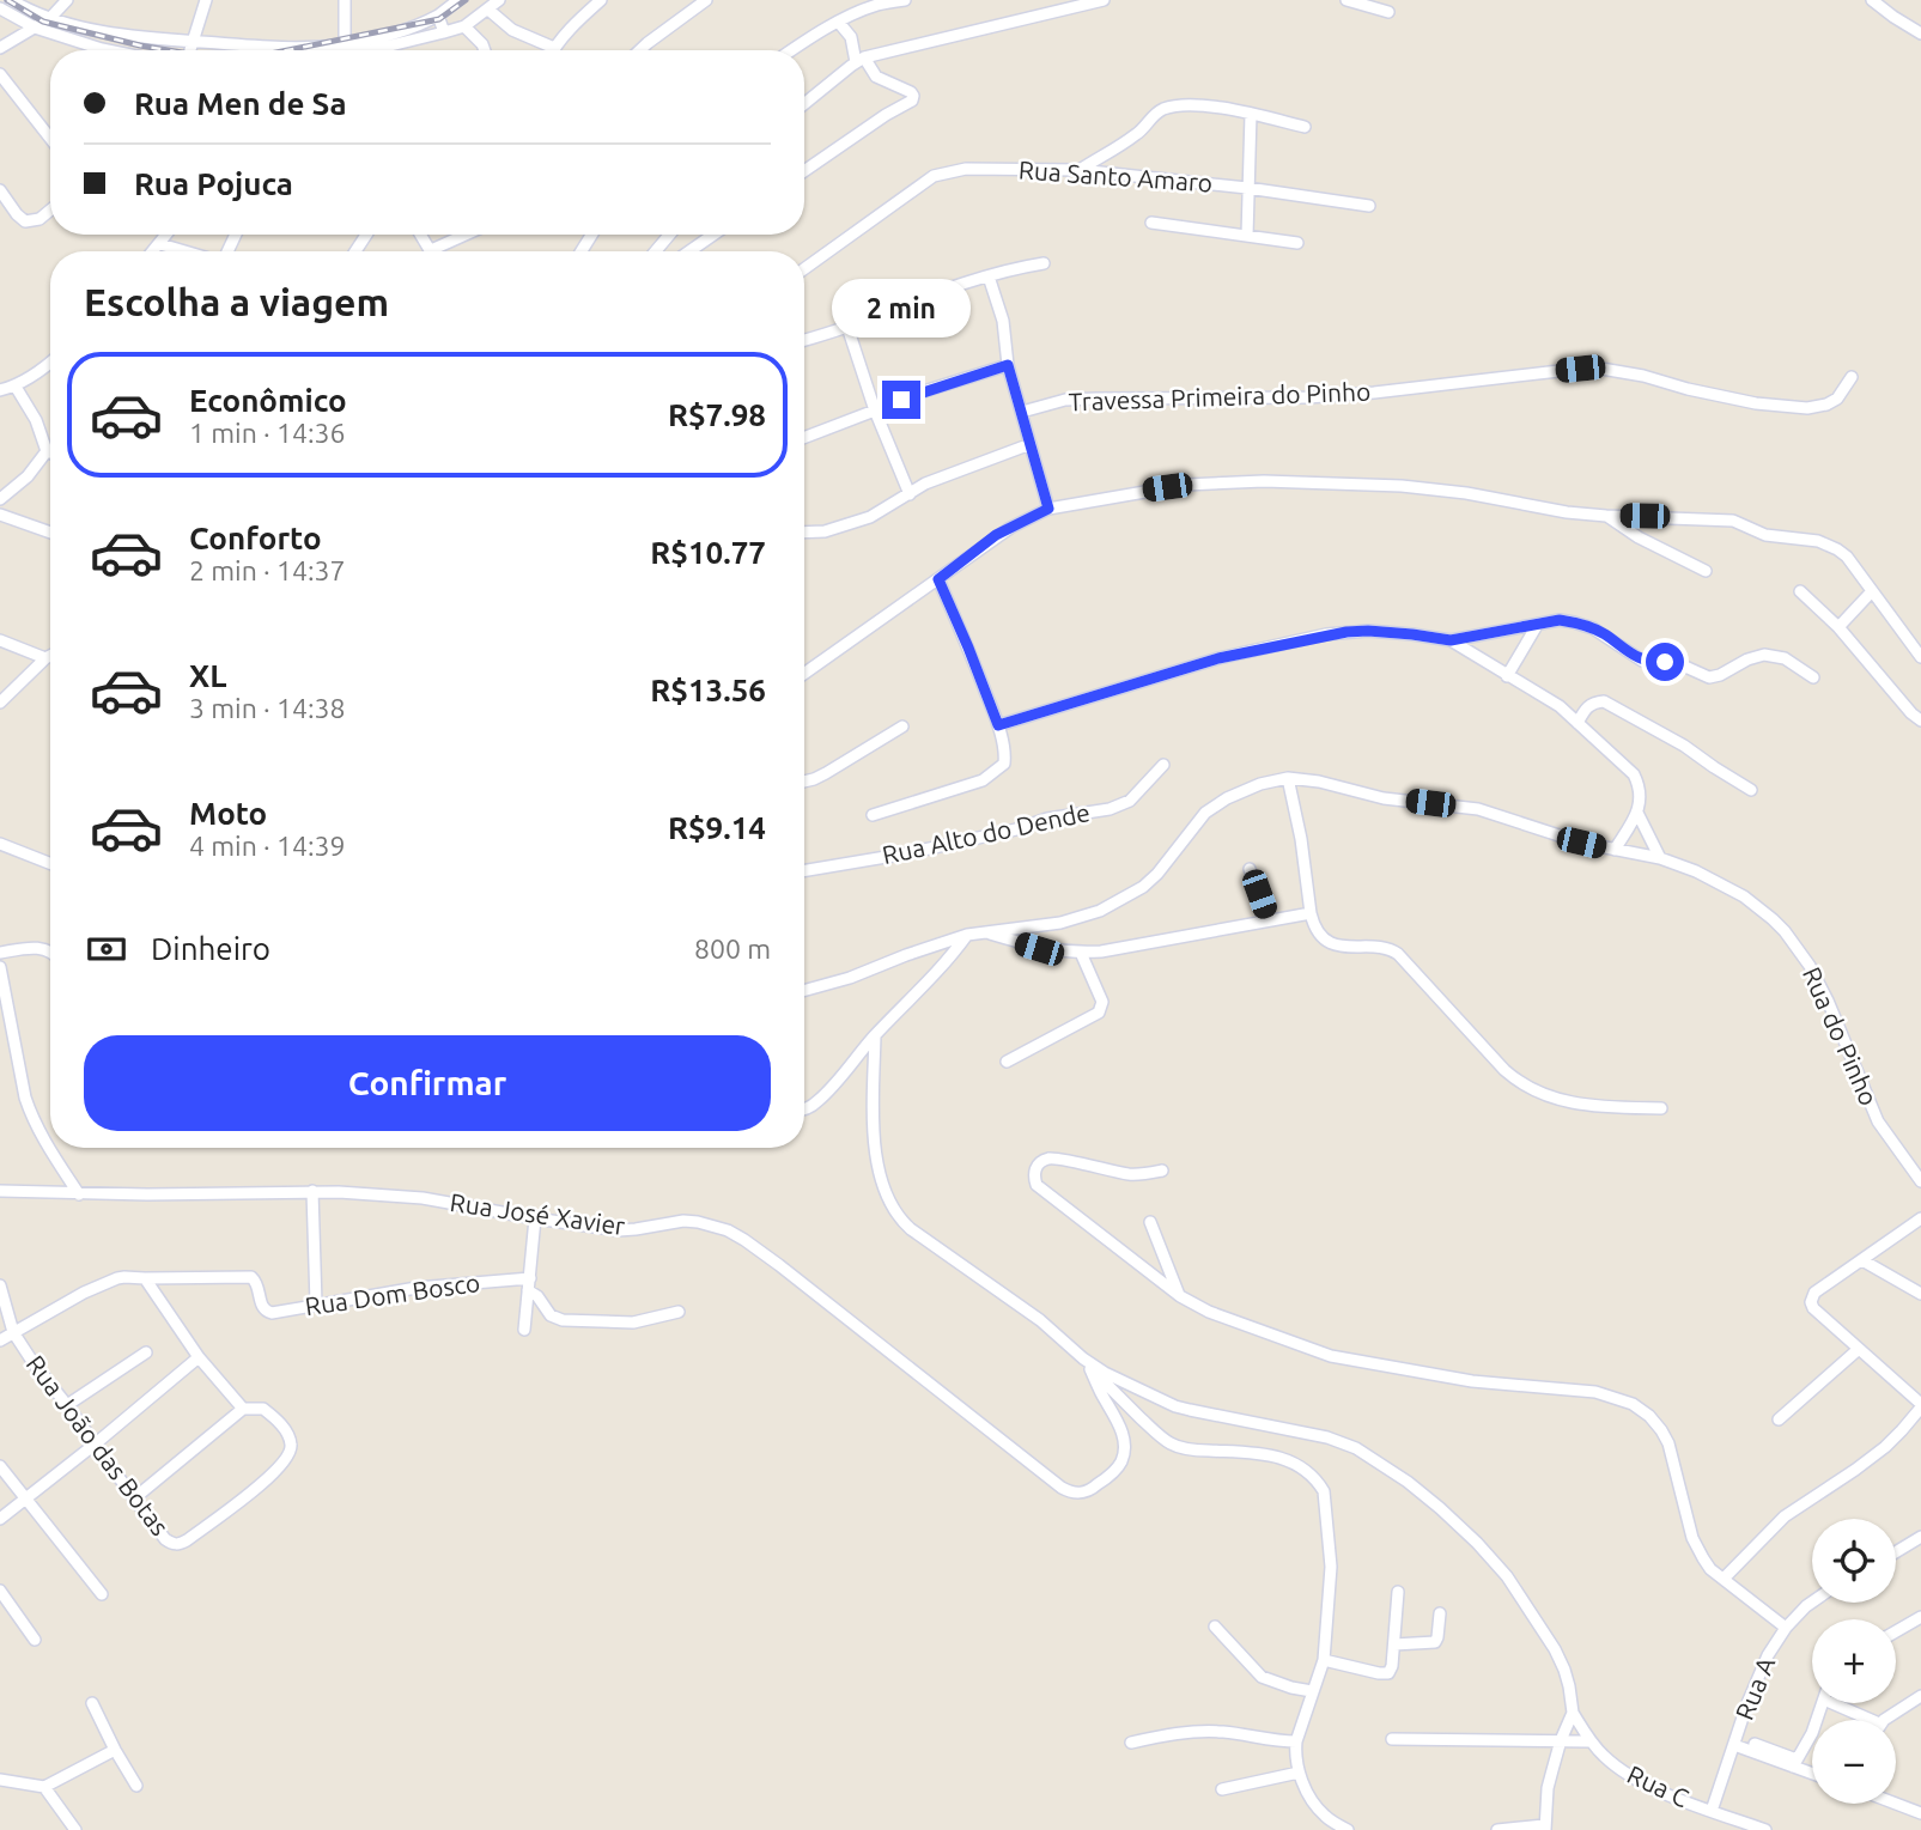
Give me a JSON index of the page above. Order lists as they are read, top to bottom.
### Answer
{
  "streets": {
    "street": [
      "Rua Santo Amaro",
      "Travessa Primeira do Pinho",
      "Rua Alto do Dende",
      "Rua do Pinho",
      "Rua José Xavier",
      "Rua Dom Bosco",
      "Rua João das Botas",
      "Rua A",
      "Rua C"
    ]
  },
  "crossings": [
    ["Rua A", "Rua C"]
  ],
  "page": {
    "banner": ["Rua Men de Sa", "Rua Pojuca"],
    "heading": "Escolha a viagem",
    "bubble": "2 min",
    "list": [
      {
        "name": "Econômico",
        "note": "1 min · 14:36",
        "value": "R$7.98"
      },
      {
        "name": "Conforto",
        "note": "2 min · 14:37",
        "value": "R$10.77"
      },
      {
        "name": "XL",
        "note": "3 min · 14:38",
        "value": "R$13.56"
      },
      {
        "name": "Moto",
        "note": "4 min · 14:39",
        "value": "R$9.14"
      }
    ],
    "pay": ["Dinheiro", "800 m"],
    "buttons": "Confirmar",
    "map_buttons": ["+", "−"]
  }
}
